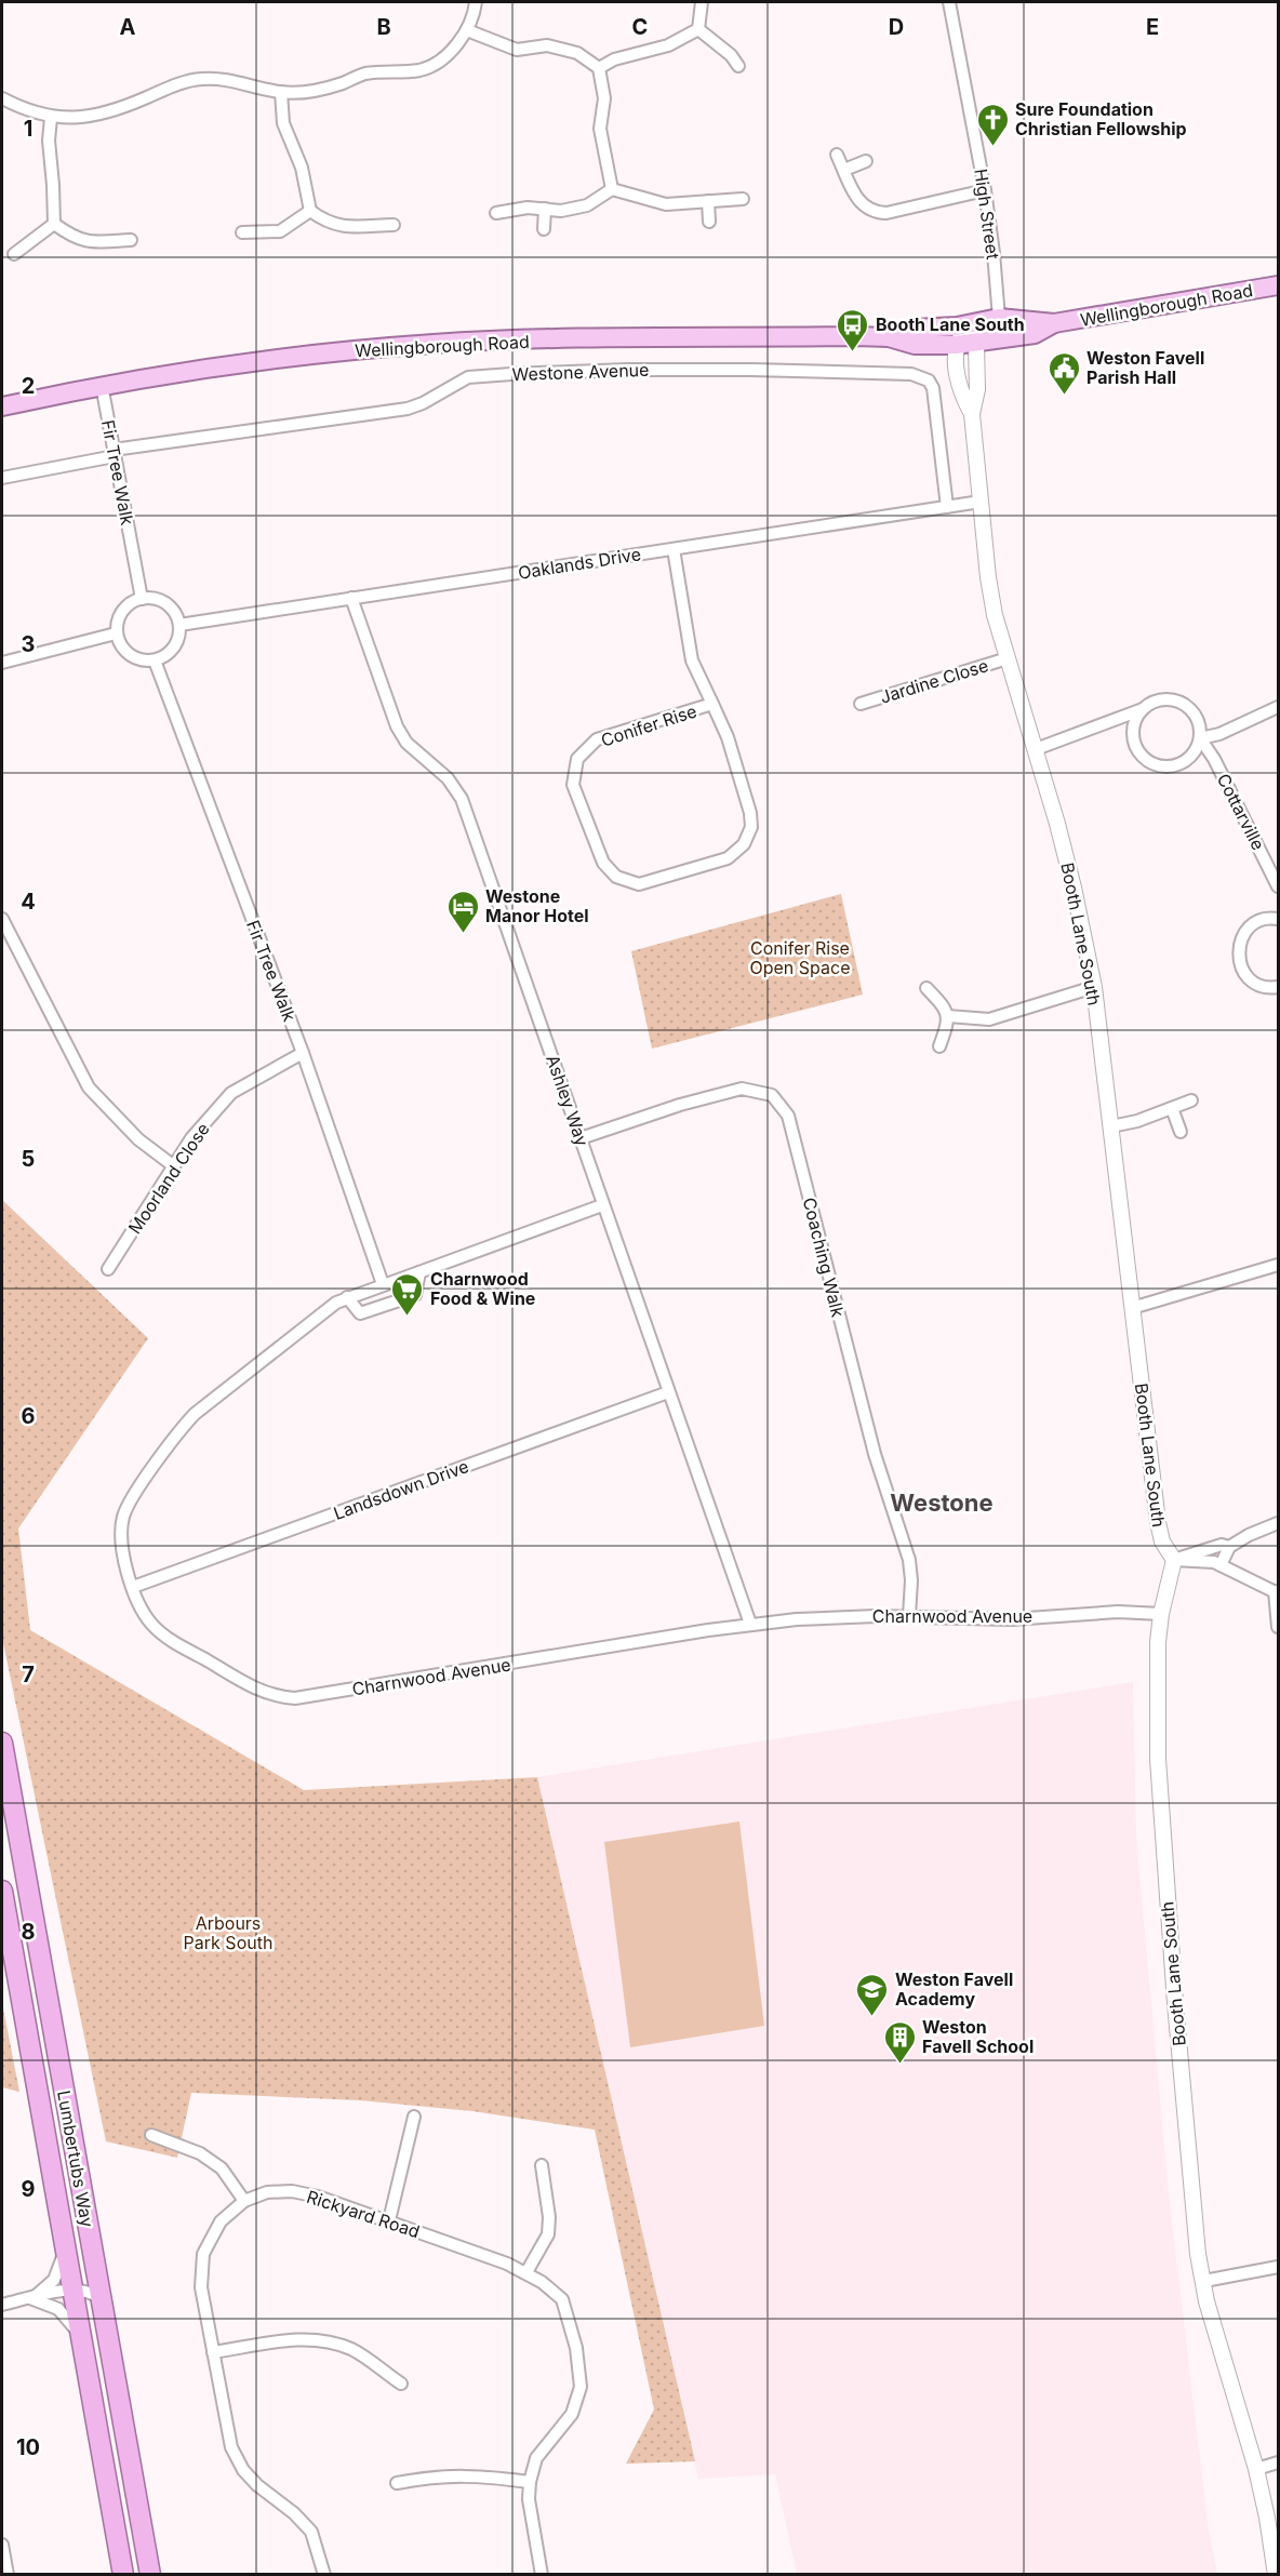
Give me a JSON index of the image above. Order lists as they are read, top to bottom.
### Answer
{
  "streets": {
    "highway": ["Lumbertubs Way"],
    "main road": ["Wellingborough Road"],
    "street": [
      "High Street",
      "Westone Avenue",
      "Fir Tree Walk",
      "Oaklands Drive",
      "Jardine Close",
      "Conifer Rise",
      "Cottarville",
      "Booth Lane South",
      "Ashley Way",
      "Moorland Close",
      "Coaching Walk",
      "Landsdown Drive",
      "Charnwood Avenue",
      "Rickyard Road"
    ]
  },
  "crossings": [
    ["High Street", "Wellingborough Road"],
    ["Wellingborough Road", "Fir Tree Walk"],
    ["Wellingborough Road", "Booth Lane South"],
    ["Westone Avenue", "Fir Tree Walk"],
    ["Westone Avenue", "Oaklands Drive"],
    ["Fir Tree Walk", "Oaklands Drive"],
    ["Fir Tree Walk", "Moorland Close"],
    ["Fir Tree Walk", "Charnwood Avenue"],
    ["Oaklands Drive", "Conifer Rise"],
    ["Oaklands Drive", "Booth Lane South"],
    ["Oaklands Drive", "Ashley Way"],
    ["Jardine Close", "Booth Lane South"],
    ["Cottarville", "Booth Lane South"],
    ["Booth Lane South", "Charnwood Avenue"],
    ["Ashley Way", "Coaching Walk"],
    ["Ashley Way", "Landsdown Drive"],
    ["Ashley Way", "Charnwood Avenue"],
    ["Coaching Walk", "Charnwood Avenue"],
    ["Landsdown Drive", "Charnwood Avenue"]
  ],
  "districts": ["Westone"],
  "parks": ["Conifer Rise Open Space", "Arbours Park South"],
  "places": {
    "church": ["Sure Foundation Christian Fellowship"],
    "bus stop": ["Booth Lane South"],
    "public building": ["Weston Favell Parish Hall"],
    "hotel": ["Westone Manor Hotel"],
    "supermarket": ["Charnwood Food & Wine"],
    "school or university": ["Weston Favell Academy"],
    "building": ["Weston Favell School"]
  },
  "grid": {
    "columns": [
      "A",
      "B",
      "C",
      "D",
      "E"
    ],
    "rows": [
      "1",
      "2",
      "3",
      "4",
      "5",
      "6",
      "7",
      "8",
      "9",
      "10"
    ]
  }
}
